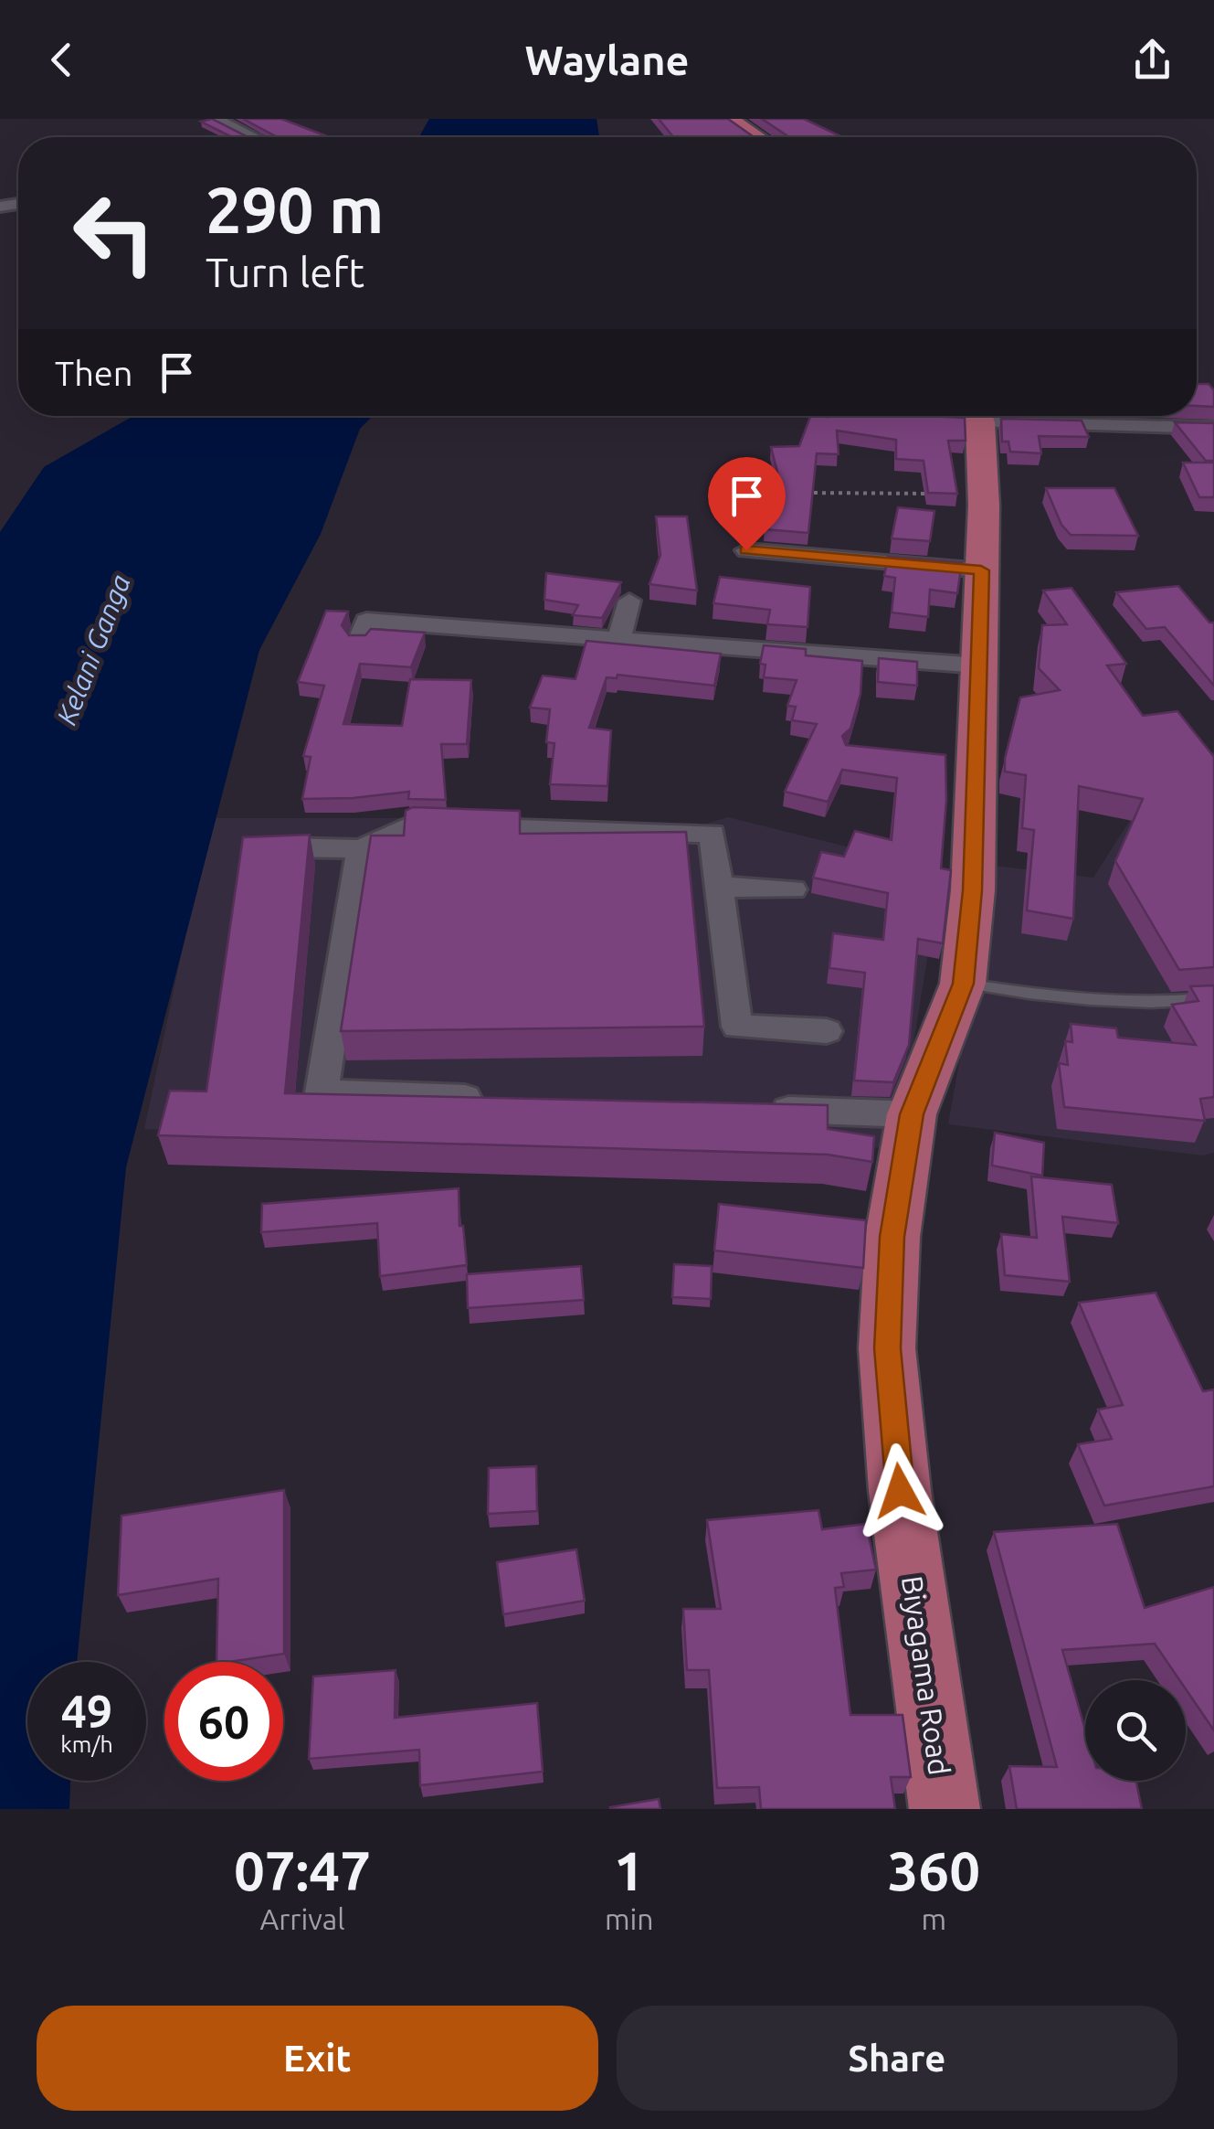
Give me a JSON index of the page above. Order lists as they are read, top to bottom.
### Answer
{
  "streets": {
    "main road": ["Biyagama Road"]
  },
  "water": ["Kelani Ganga"],
  "page": {
    "header": "Waylane",
    "turn": ["290 m", "Turn left"],
    "then": "Then",
    "speed": "49 km/h",
    "limit": "60",
    "eta": [
      "07:47",
      "Arrival",
      "1",
      "min",
      "360",
      "m"
    ],
    "buttons": ["Exit", "Share"]
  }
}
